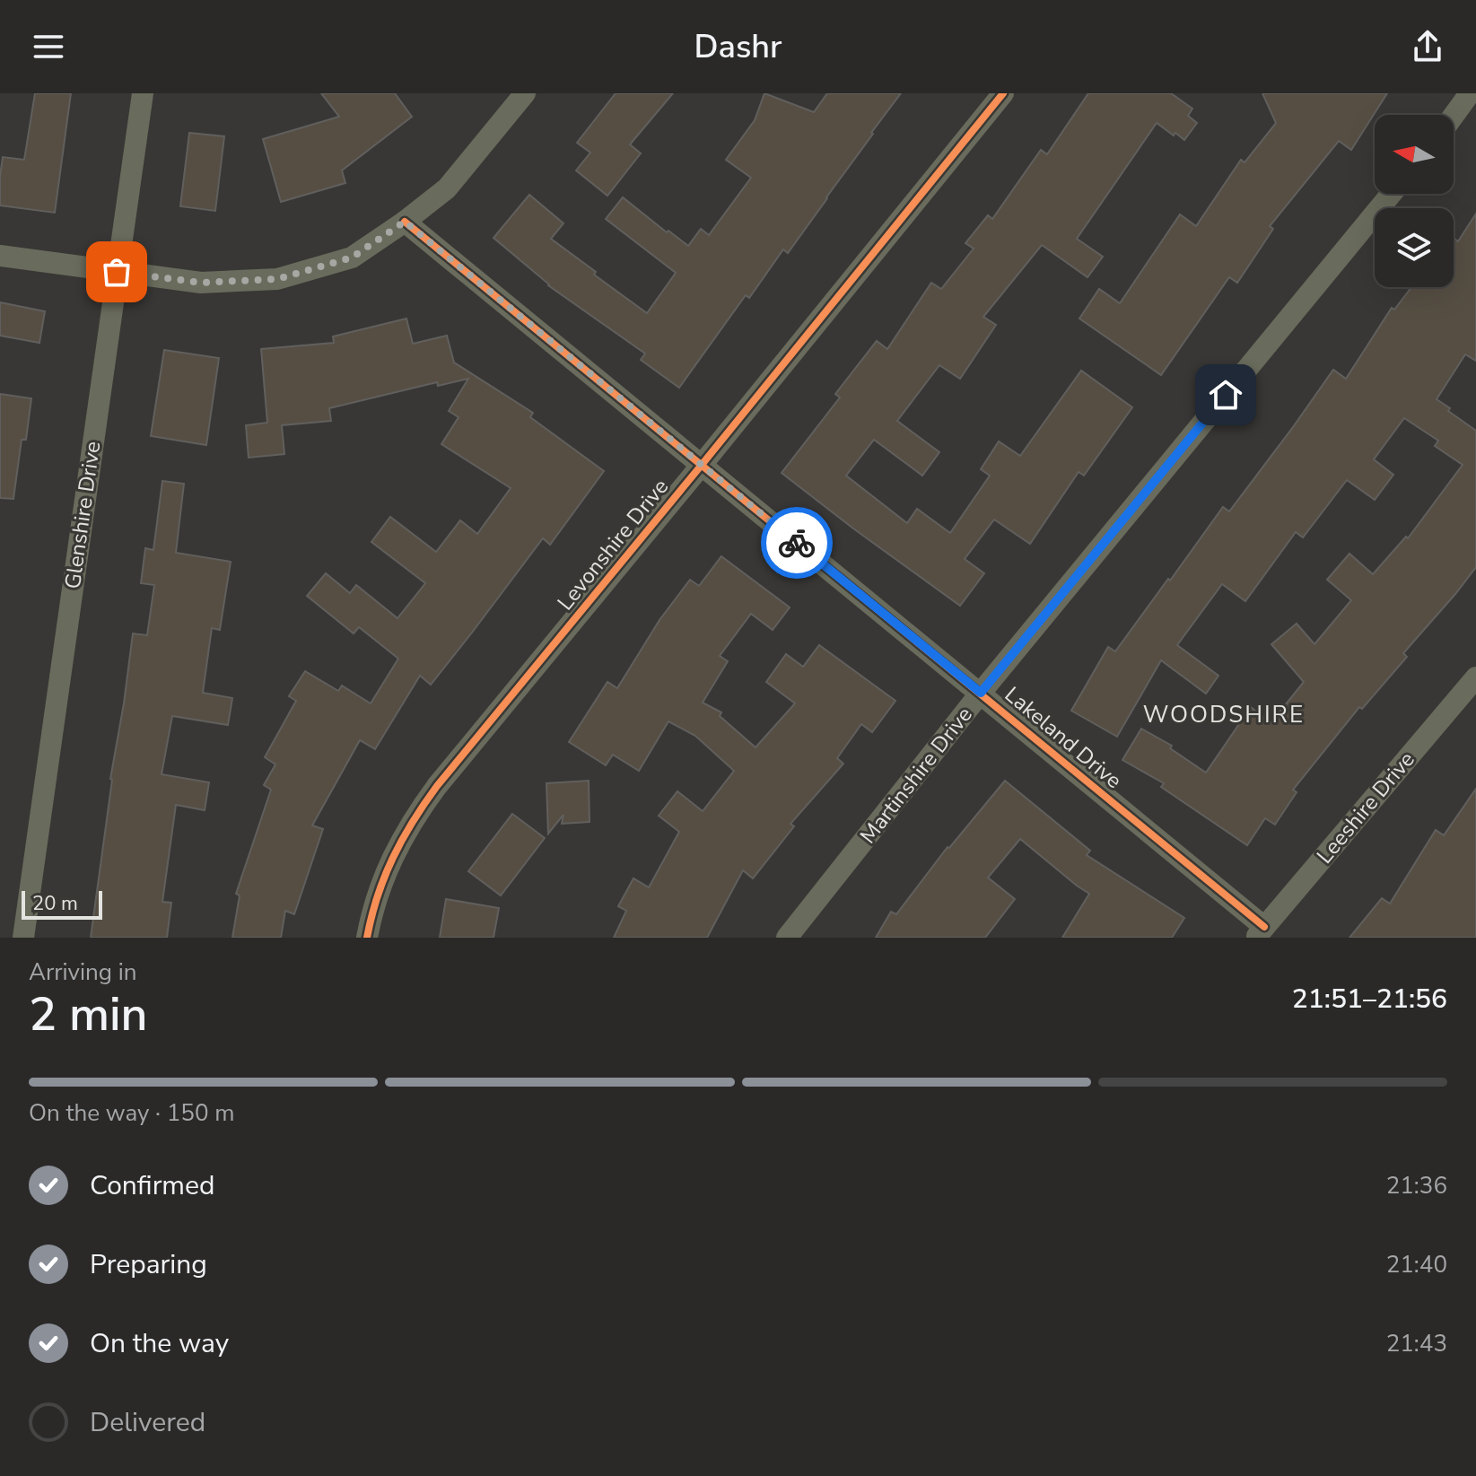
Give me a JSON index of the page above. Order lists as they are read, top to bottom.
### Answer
{
  "streets": {
    "street": [
      "Glenshire Drive",
      "Levonshire Drive",
      "Lakeland Drive",
      "Martinshire Drive",
      "Leeshire Drive"
    ]
  },
  "crossings": [
    ["Levonshire Drive", "Lakeland Drive"],
    ["Lakeland Drive", "Martinshire Drive"],
    ["Lakeland Drive", "Leeshire Drive"]
  ],
  "districts": ["WOODSHIRE"],
  "scale_bar": "20 m",
  "north": "left",
  "page": {
    "header": "Dashr",
    "scale": "20 m",
    "heading": ["2 min", "Arriving in", "21:51–21:56"],
    "bar": "On the way · 150 m",
    "list": [
      ["Confirmed", "21:36"],
      ["Preparing", "21:40"],
      ["On the way", "21:43"],
      "Delivered"
    ]
  }
}
